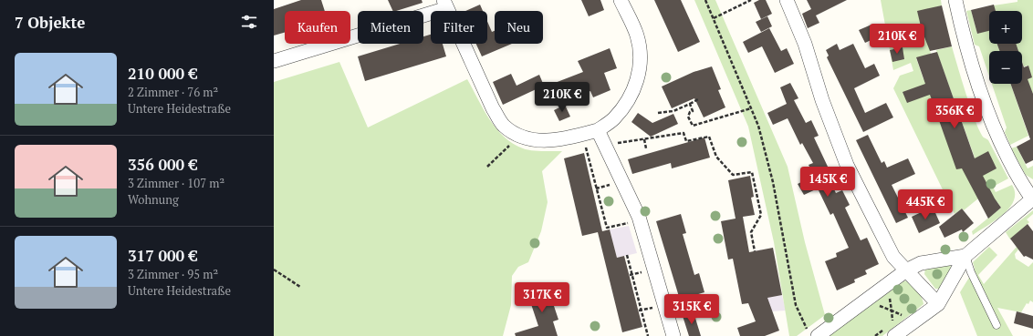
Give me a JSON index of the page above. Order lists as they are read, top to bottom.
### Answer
{
  "page": {
    "heading": "7 Objekte",
    "map_buttons": ["+", "−"],
    "chip": [
      "Kaufen",
      "Mieten",
      "Filter",
      "Neu"
    ],
    "price": [
      "210K €",
      "210K €",
      "356K €",
      "145K €",
      "445K €",
      "317K €",
      "315K €"
    ],
    "list": [
      {
        "name": "210 000 €",
        "note": "2 Zimmer · 76 m² · Untere Heidestraße"
      },
      {
        "name": "356 000 €",
        "note": "3 Zimmer · 107 m² · Wohnung"
      },
      {
        "name": "317 000 €",
        "note": "3 Zimmer · 95 m² · Untere Heidestraße"
      }
    ]
  }
}
